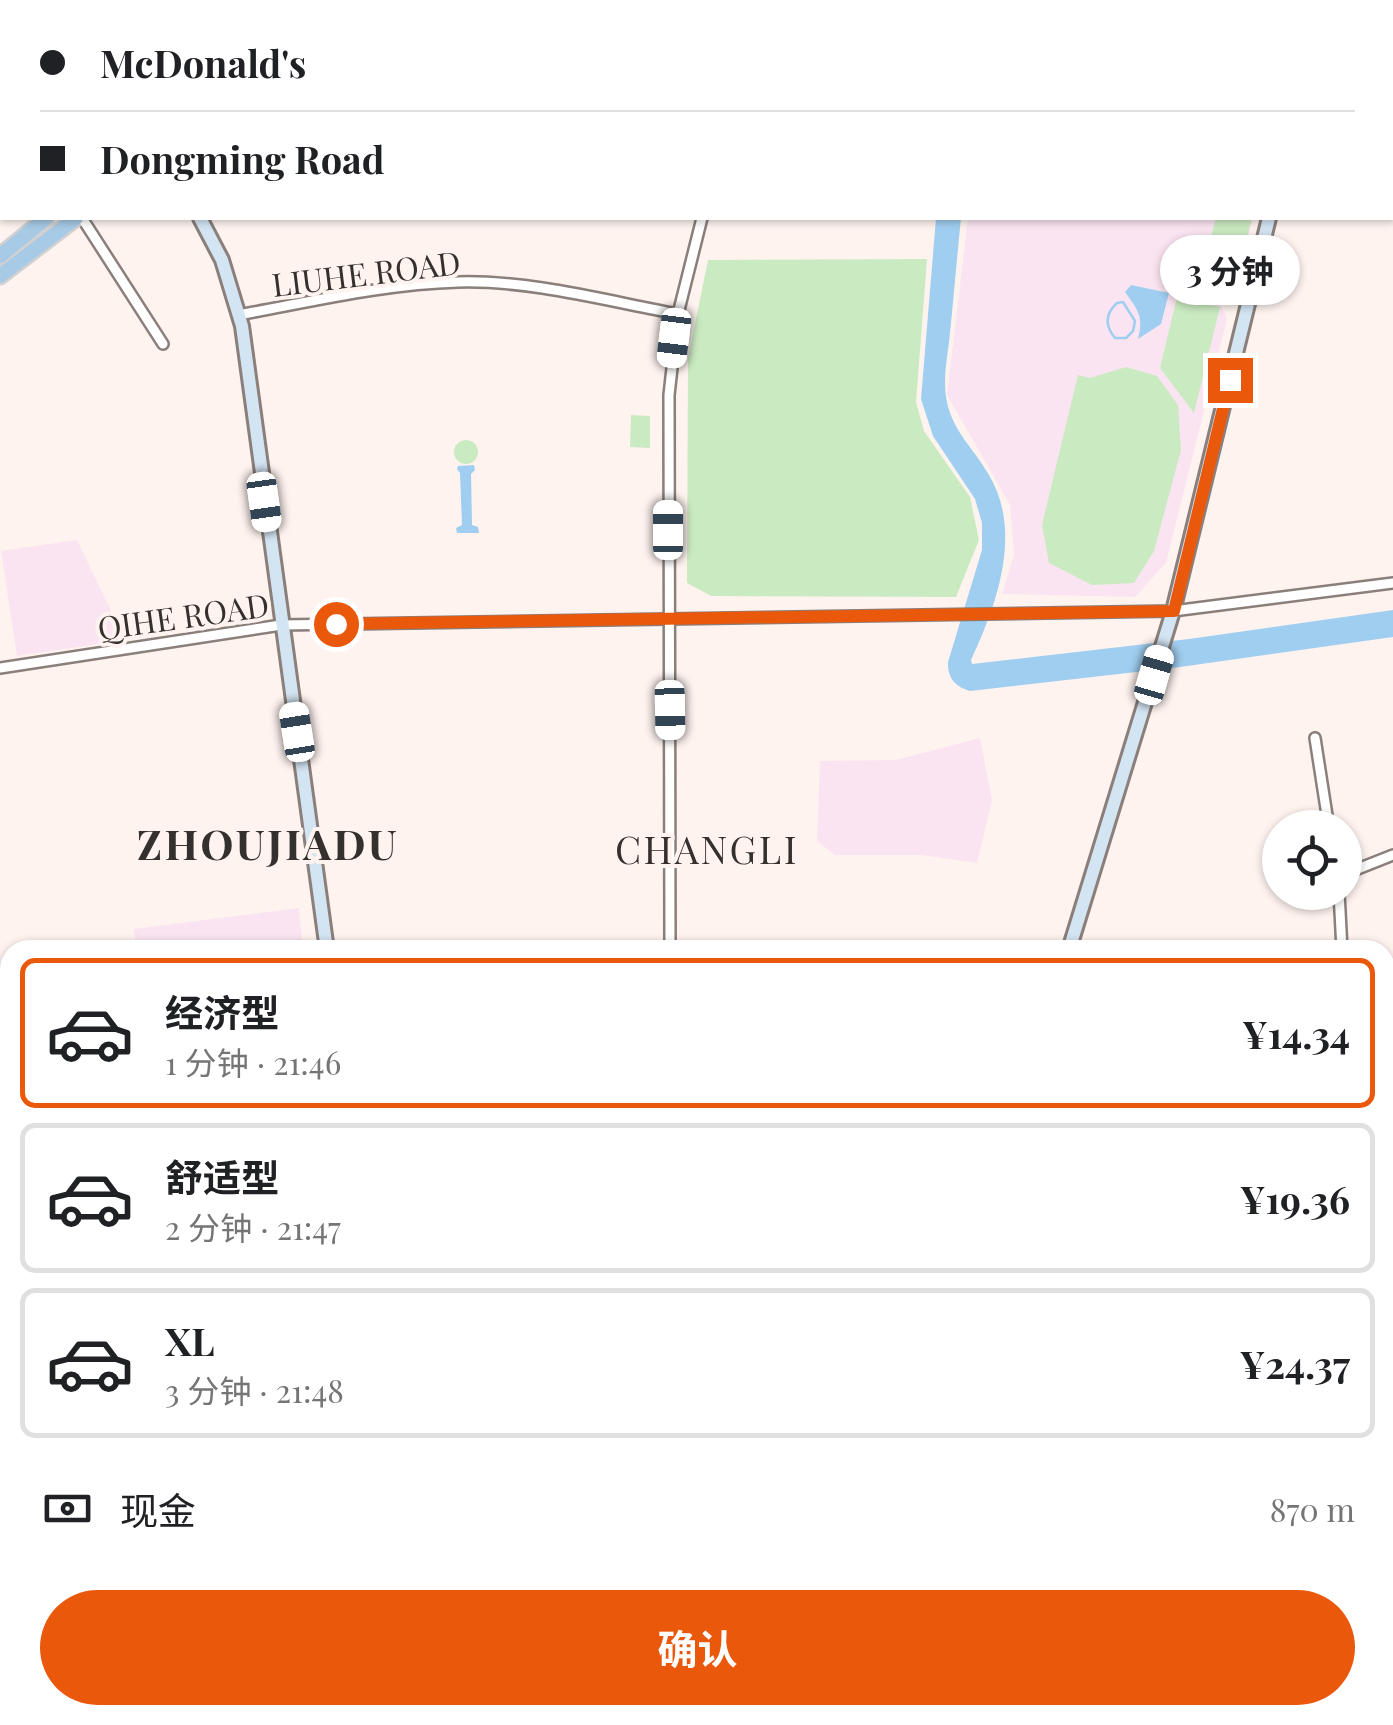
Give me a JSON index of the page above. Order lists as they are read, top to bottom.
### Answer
{
  "streets": {
    "street": ["LIUHE ROAD", "QIHE ROAD"]
  },
  "districts": ["ZHOUJIADU", "CHANGLI"],
  "page": {
    "banner": ["McDonald's", "Dongming Road"],
    "bubble": "3 分钟",
    "list": [
      {
        "name": "经济型",
        "note": "1 分钟 · 21:46",
        "value": "¥14.34"
      },
      {
        "name": "舒适型",
        "note": "2 分钟 · 21:47",
        "value": "¥19.36"
      },
      {
        "name": "XL",
        "note": "3 分钟 · 21:48",
        "value": "¥24.37"
      }
    ],
    "pay": ["现金", "870 m"],
    "buttons": "确认"
  }
}
